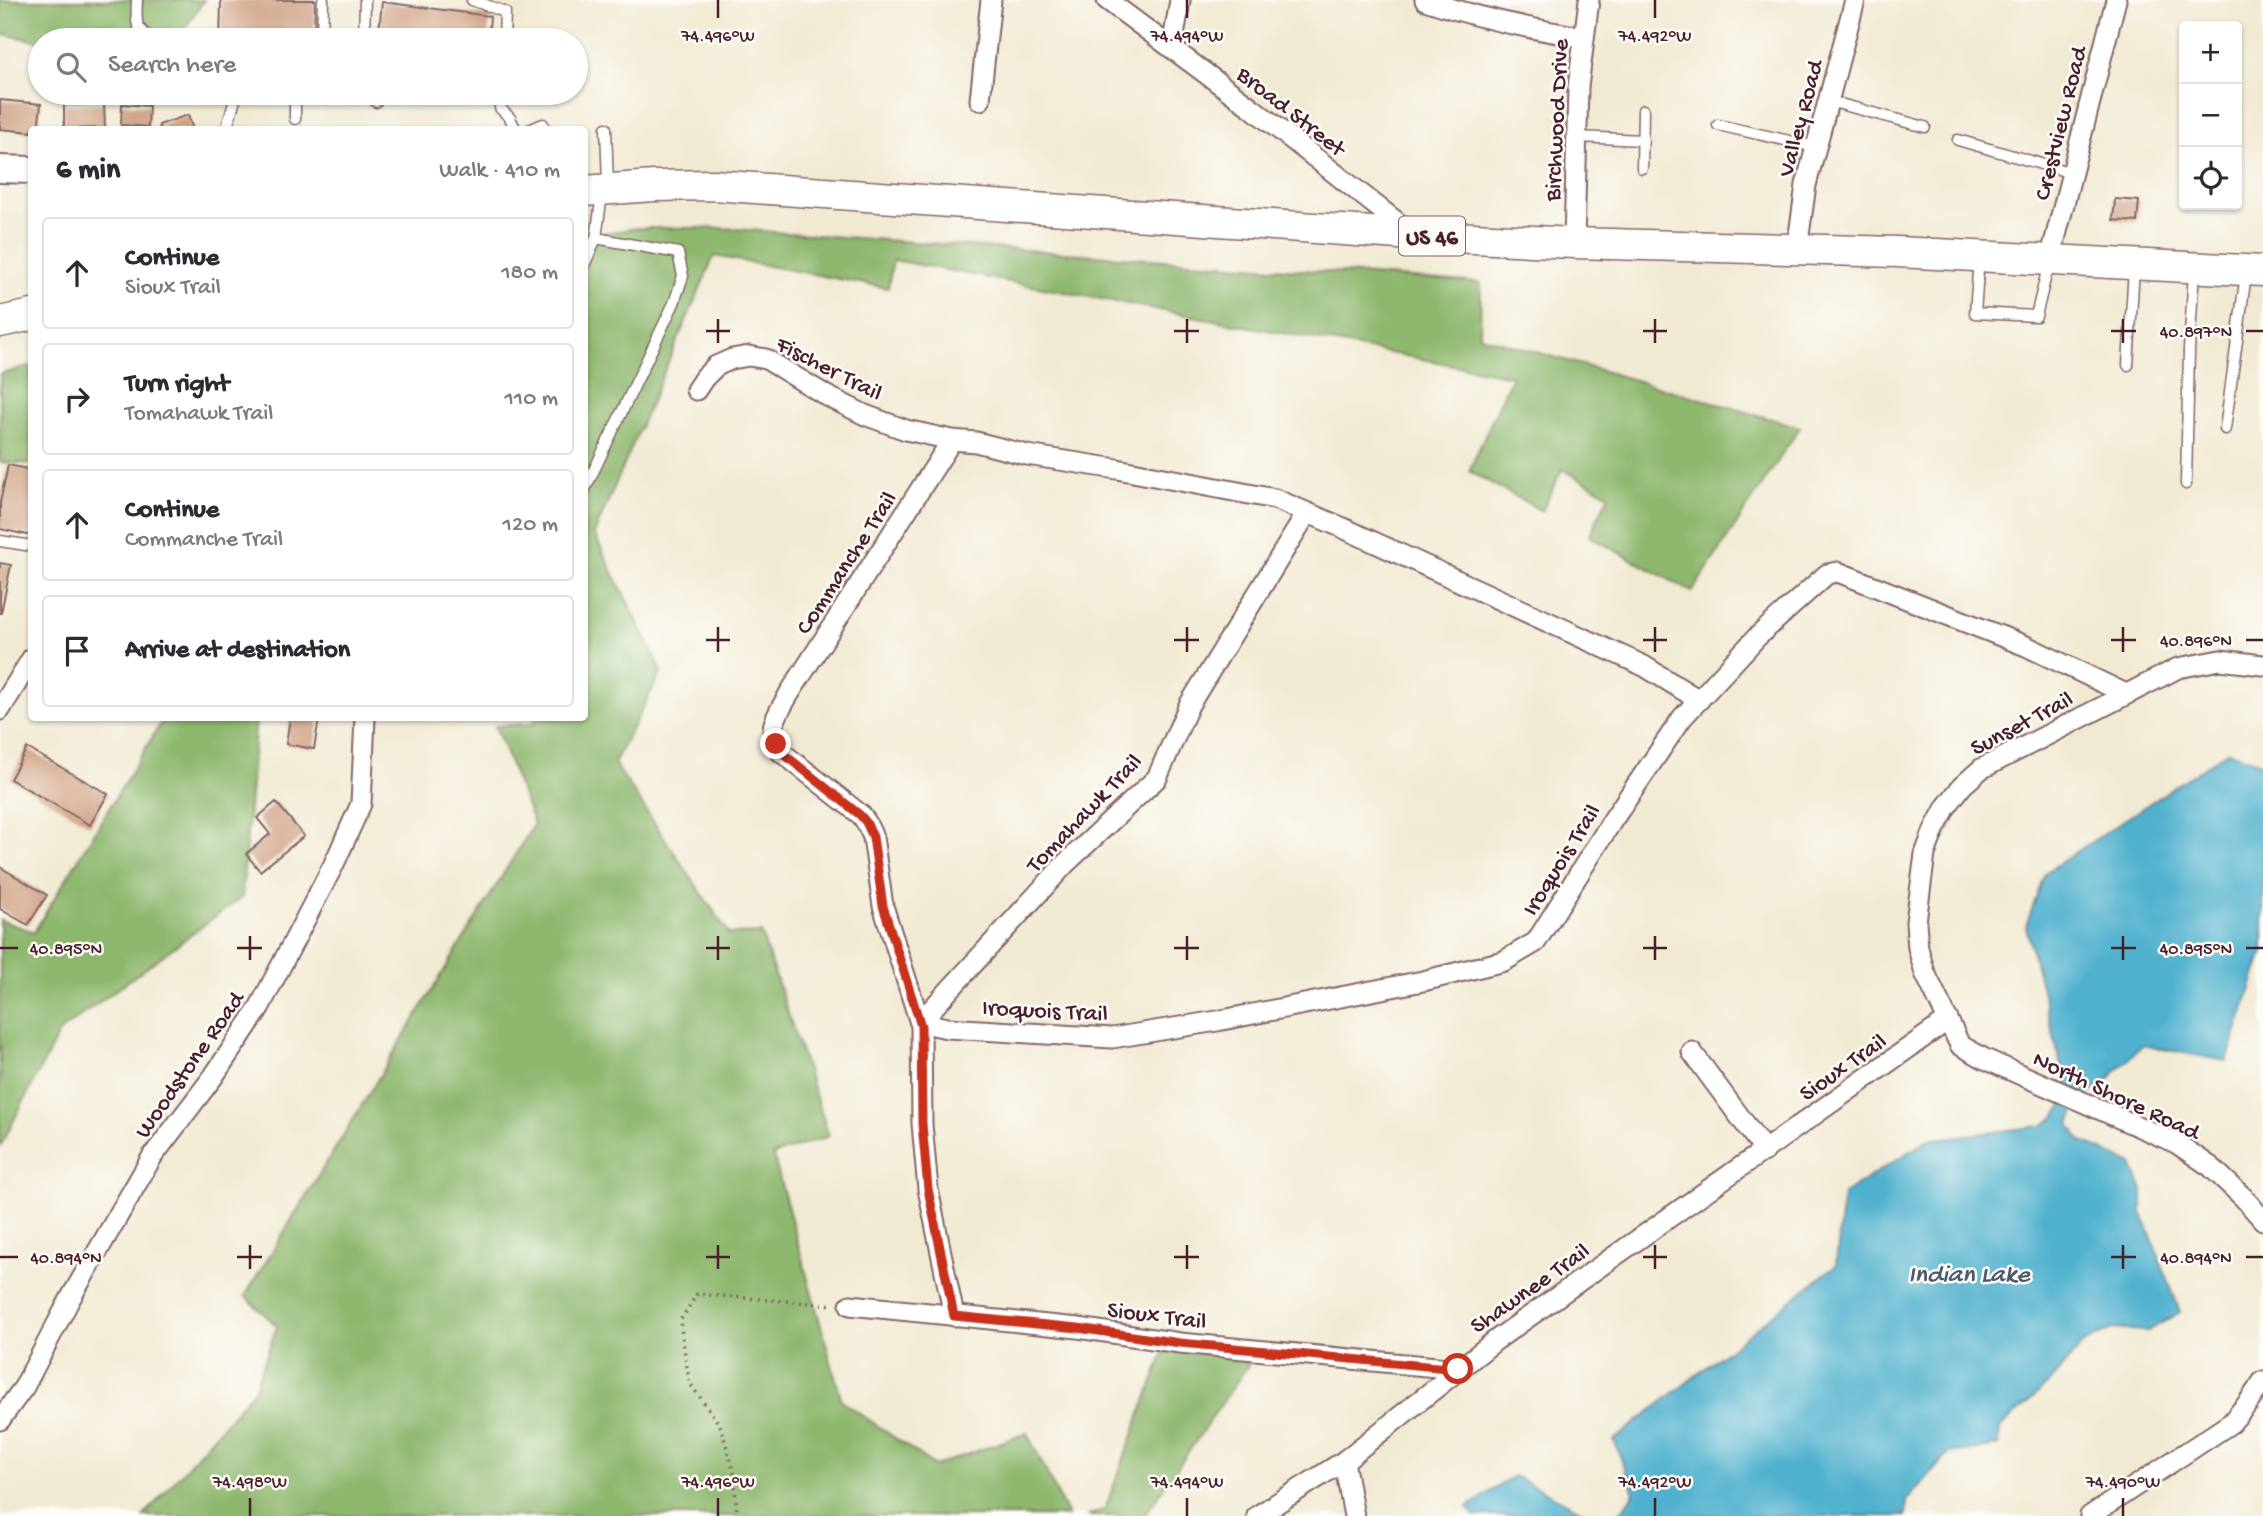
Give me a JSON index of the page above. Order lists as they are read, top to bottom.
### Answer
{
  "streets": {
    "main road": ["US 46"],
    "street": [
      "Broad Street",
      "Valley Road",
      "Birchwood Drive",
      "Crestview Road",
      "Fischer Trail",
      "Commanche Trail",
      "Sunset Trail",
      "Tomahawk Trail",
      "Iroquois Trail",
      "Woodstone Road",
      "Sioux Trail",
      "North Shore Road",
      "Shawnee Trail"
    ]
  },
  "crossings": [
    ["Broad Street", "US 46"],
    ["Valley Road", "US 46"],
    ["Birchwood Drive", "US 46"],
    ["Crestview Road", "US 46"],
    ["Fischer Trail", "Commanche Trail"],
    ["Commanche Trail", "Tomahawk Trail"],
    ["Commanche Trail", "Iroquois Trail"],
    ["Sunset Trail", "Iroquois Trail"],
    ["Sunset Trail", "Sioux Trail"],
    ["Sunset Trail", "North Shore Road"],
    ["Tomahawk Trail", "Iroquois Trail"],
    ["Sioux Trail", "North Shore Road"],
    ["Sioux Trail", "Shawnee Trail"]
  ],
  "water": ["Indian Lake"],
  "page": {
    "map_buttons": ["+", "−"],
    "search": "Search here",
    "heading": ["6 min", "Walk · 410 m"],
    "list": [
      ["Continue", "Sioux Trail", "180 m"],
      ["Turn right", "Tomahawk Trail", "110 m"],
      ["Continue", "Commanche Trail", "120 m"],
      "Arrive at destination"
    ]
  },
  "coordinates": [
    "74.496°W",
    "74.494°W",
    "74.492°W",
    "40.897°N",
    "40.896°N",
    "40.895°N",
    "40.894°N",
    "74.498°W",
    "74.490°W"
  ]
}
